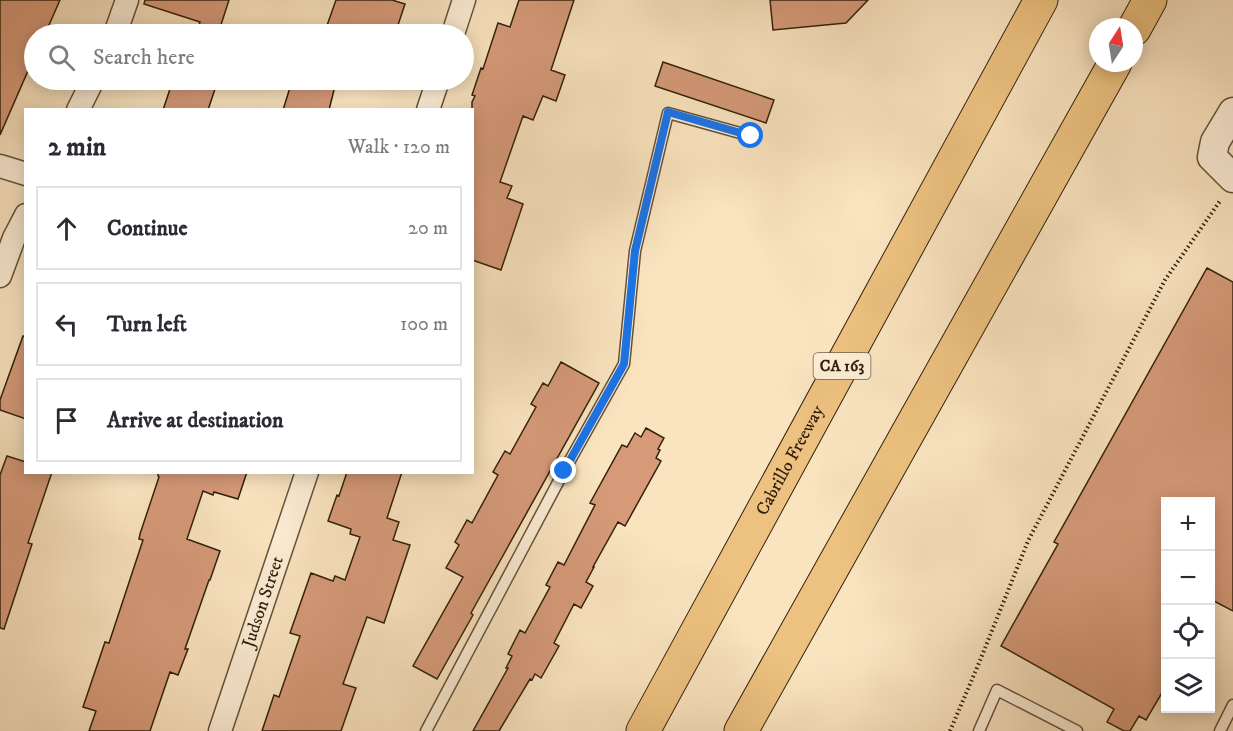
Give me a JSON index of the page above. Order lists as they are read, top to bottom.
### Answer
{
  "streets": {
    "highway": ["CA 163", "Cabrillo Freeway"],
    "street": ["Judson Street"]
  },
  "north": "top",
  "page": {
    "search": "Search here",
    "heading": ["2 min", "Walk · 120 m"],
    "list": [
      ["Continue", "20 m"],
      ["Turn left", "100 m"],
      "Arrive at destination"
    ],
    "map_buttons": ["+", "−"]
  }
}
